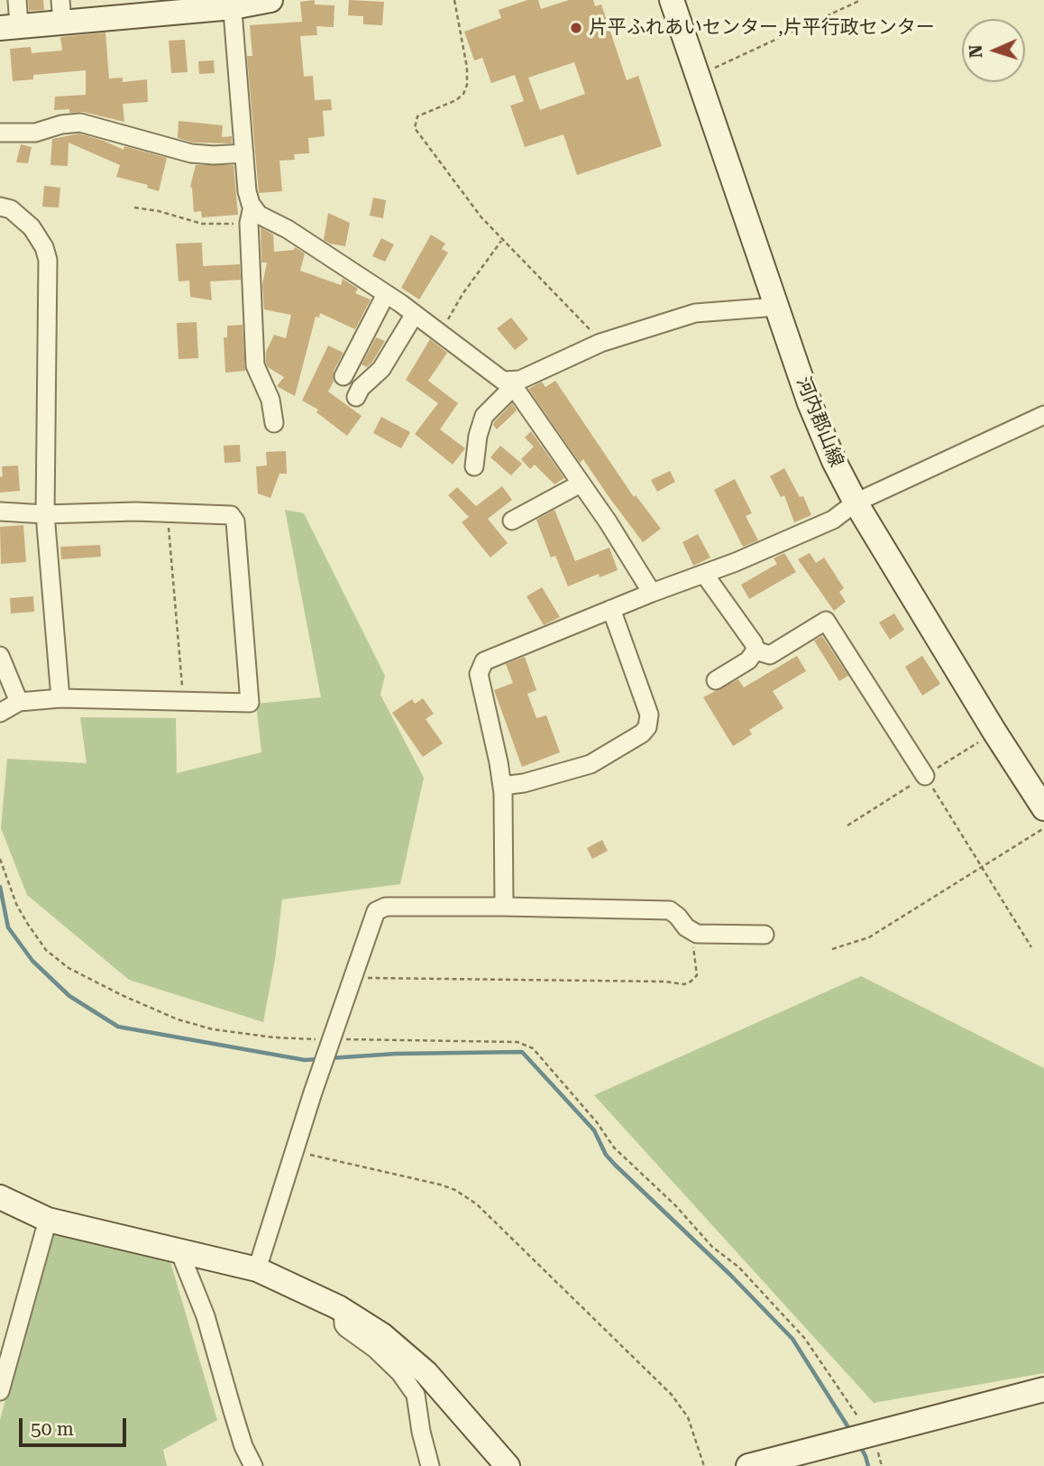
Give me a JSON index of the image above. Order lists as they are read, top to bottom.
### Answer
{
  "streets": {
    "street": ["河内郡山線"]
  },
  "places": ["片平ふれあいセンター,片平行政センター"],
  "scale_bar": "50 m",
  "north": "left"
}
